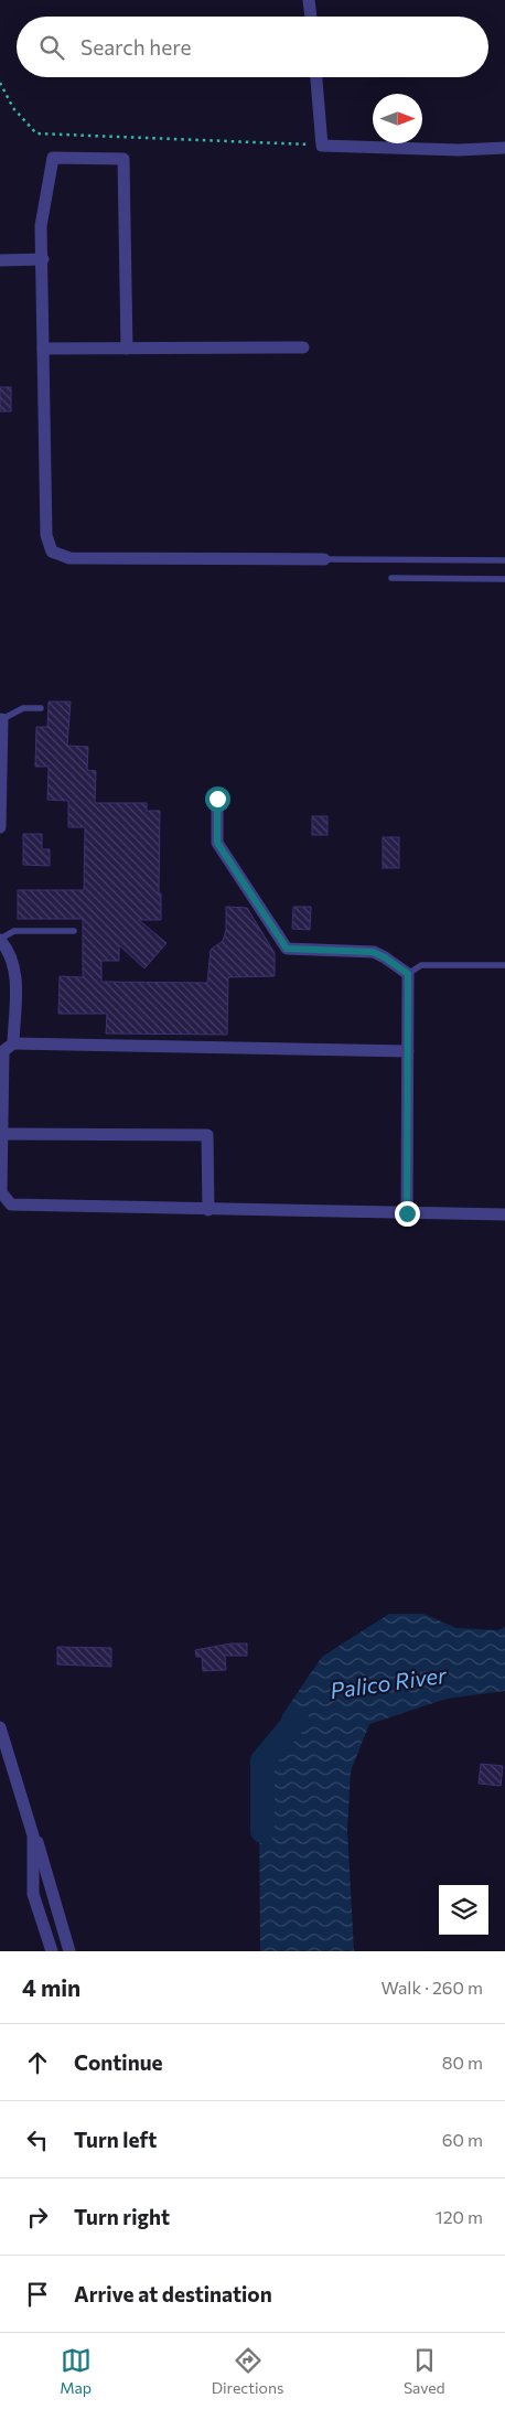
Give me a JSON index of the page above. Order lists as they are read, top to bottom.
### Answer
{
  "water": ["Palico River"],
  "north": "right",
  "page": {
    "search": "Search here",
    "heading": ["4 min", "Walk · 260 m"],
    "list": [
      ["Continue", "80 m"],
      ["Turn left", "60 m"],
      ["Turn right", "120 m"],
      "Arrive at destination"
    ],
    "nav": ["Map", "Directions", "Saved"]
  }
}
